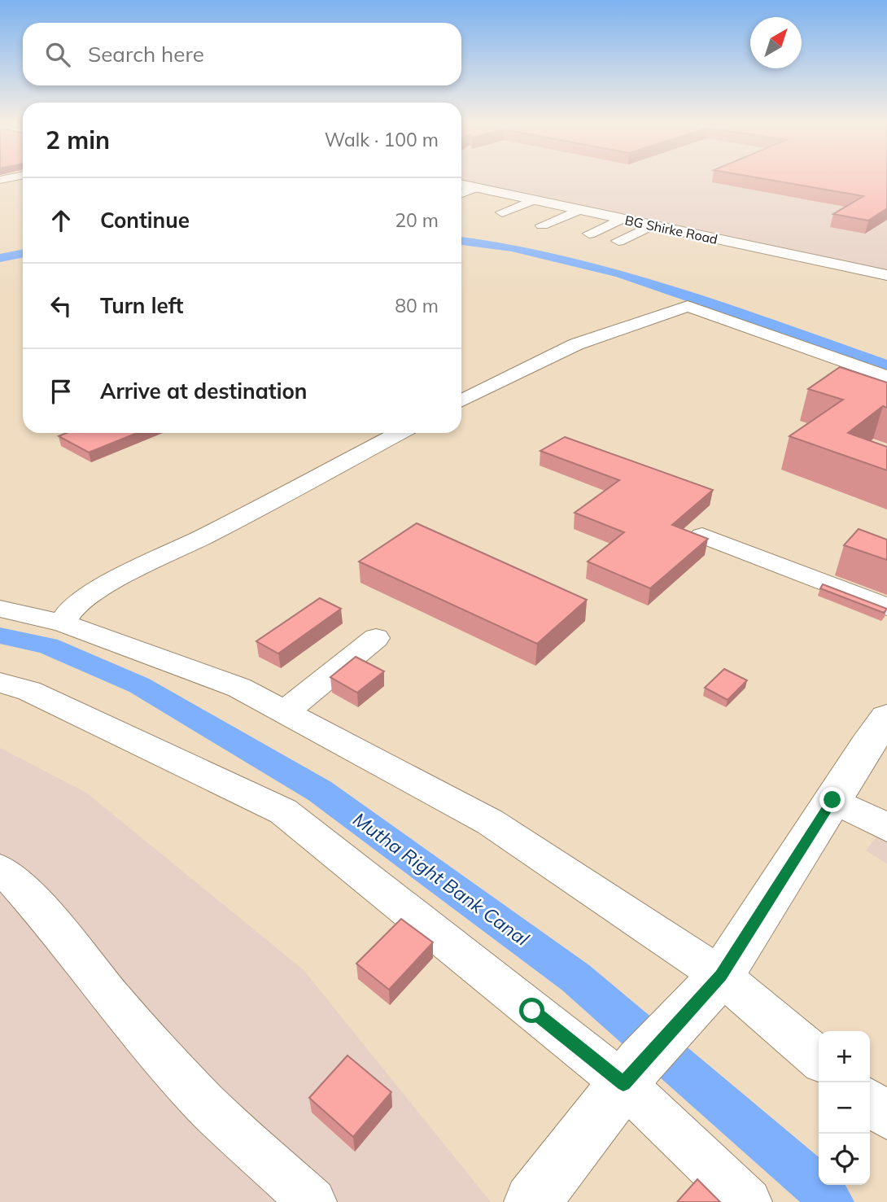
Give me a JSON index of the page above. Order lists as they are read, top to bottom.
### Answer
{
  "streets": {
    "street": ["BG Shirke Road"]
  },
  "water": ["Mutha Right Bank Canal"],
  "north": "top right",
  "page": {
    "search": "Search here",
    "heading": ["2 min", "Walk · 100 m"],
    "list": [
      ["Continue", "20 m"],
      ["Turn left", "80 m"],
      "Arrive at destination"
    ],
    "map_buttons": ["+", "−"]
  }
}
